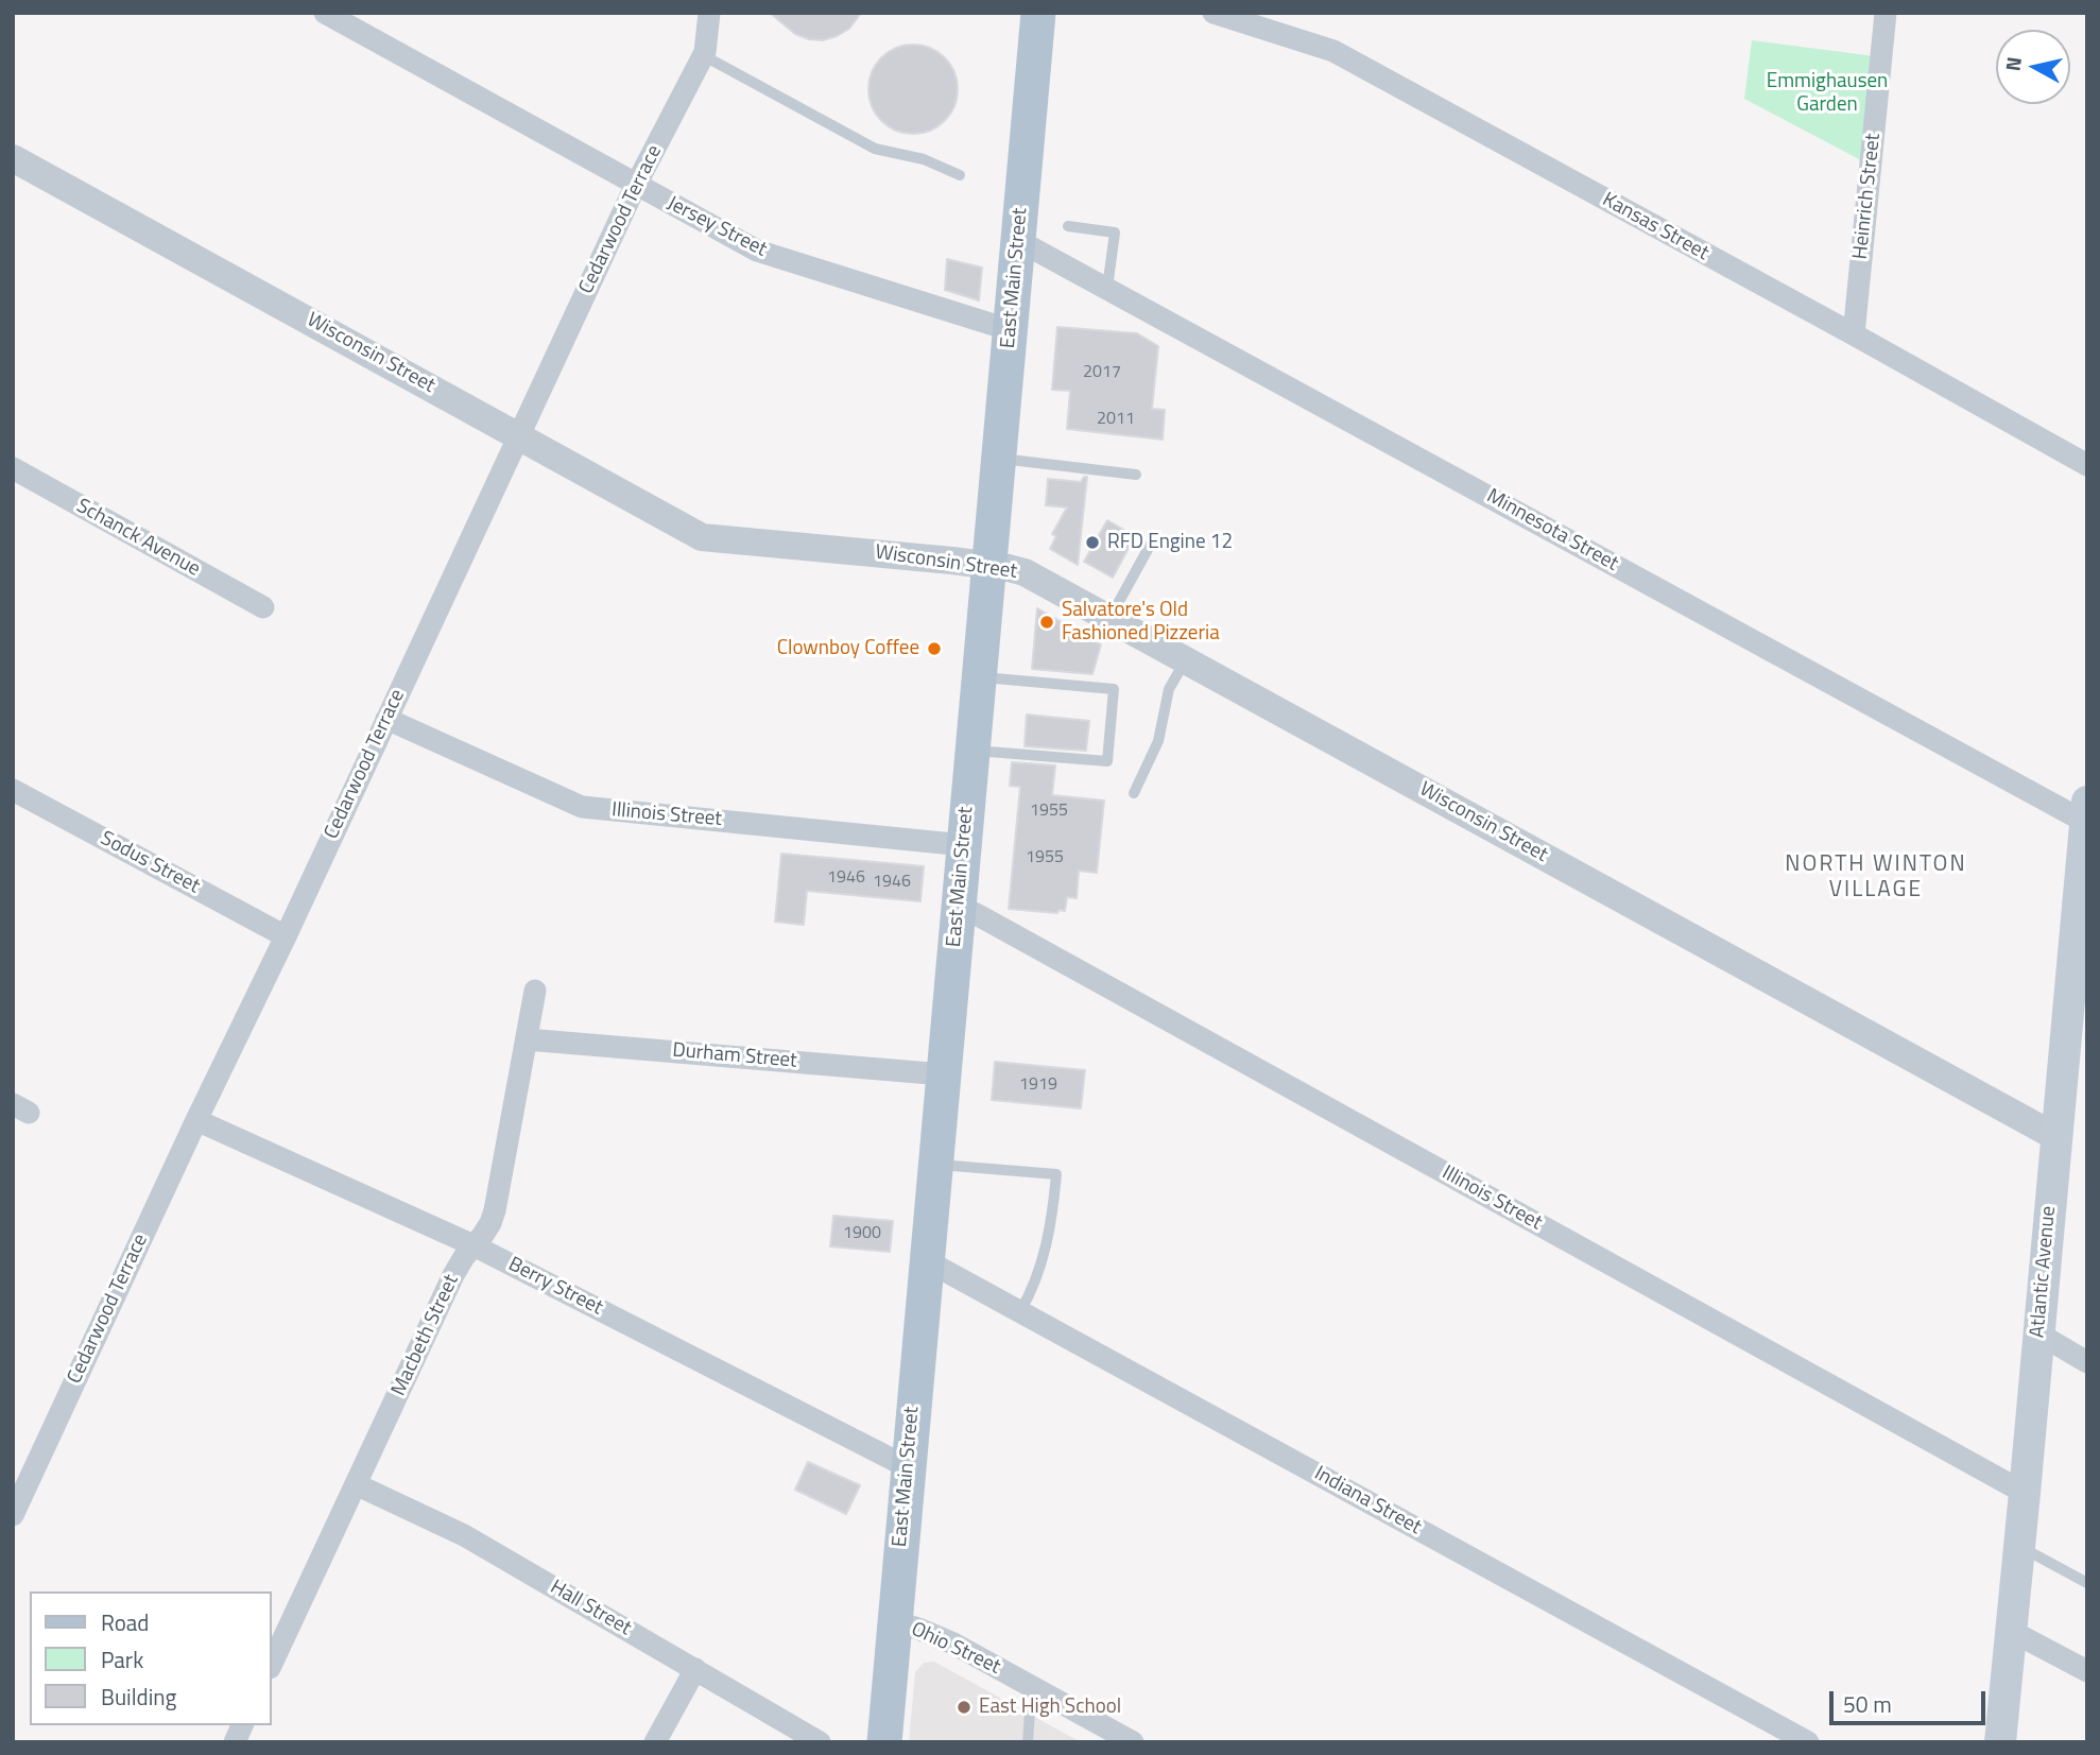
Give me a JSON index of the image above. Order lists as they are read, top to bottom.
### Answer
{
  "streets": {
    "main road": ["East Main Street", "Atlantic Avenue"],
    "street": [
      "Heinrich Street",
      "Cedarwood Terrace",
      "Jersey Street",
      "Kansas Street",
      "Wisconsin Street",
      "Minnesota Street",
      "Schanck Avenue",
      "Illinois Street",
      "Sodus Street",
      "Durham Street",
      "Berry Street",
      "Macbeth Street",
      "Indiana Street",
      "Hall Street",
      "Ohio Street"
    ]
  },
  "crossings": [
    ["Heinrich Street", "Kansas Street"],
    ["Cedarwood Terrace", "Jersey Street"],
    ["Cedarwood Terrace", "Wisconsin Street"],
    ["Cedarwood Terrace", "Illinois Street"],
    ["Cedarwood Terrace", "Sodus Street"],
    ["Cedarwood Terrace", "Berry Street"],
    ["Jersey Street", "East Main Street"],
    ["East Main Street", "Wisconsin Street"],
    ["East Main Street", "Minnesota Street"],
    ["East Main Street", "Illinois Street"],
    ["East Main Street", "Durham Street"],
    ["East Main Street", "Berry Street"],
    ["East Main Street", "Indiana Street"],
    ["East Main Street", "Ohio Street"],
    ["Wisconsin Street", "Atlantic Avenue"],
    ["Minnesota Street", "Atlantic Avenue"],
    ["Illinois Street", "Atlantic Avenue"],
    ["Durham Street", "Macbeth Street"],
    ["Berry Street", "Macbeth Street"],
    ["Macbeth Street", "Hall Street"]
  ],
  "districts": ["NORTH WINTON VILLAGE"],
  "parks": ["Emmighausen Garden"],
  "places": [
    "RFD Engine 12",
    "Salvatore's Old Fashioned Pizzeria",
    "Clownboy Coffee",
    "East High School"
  ],
  "house_numbers": [
    "2017",
    "2011",
    "1955",
    "1955",
    "1946",
    "1946",
    "1919",
    "1900"
  ],
  "legend": ["Road", "Park", "Building"],
  "scale_bar": "50 m",
  "north": "left"
}
